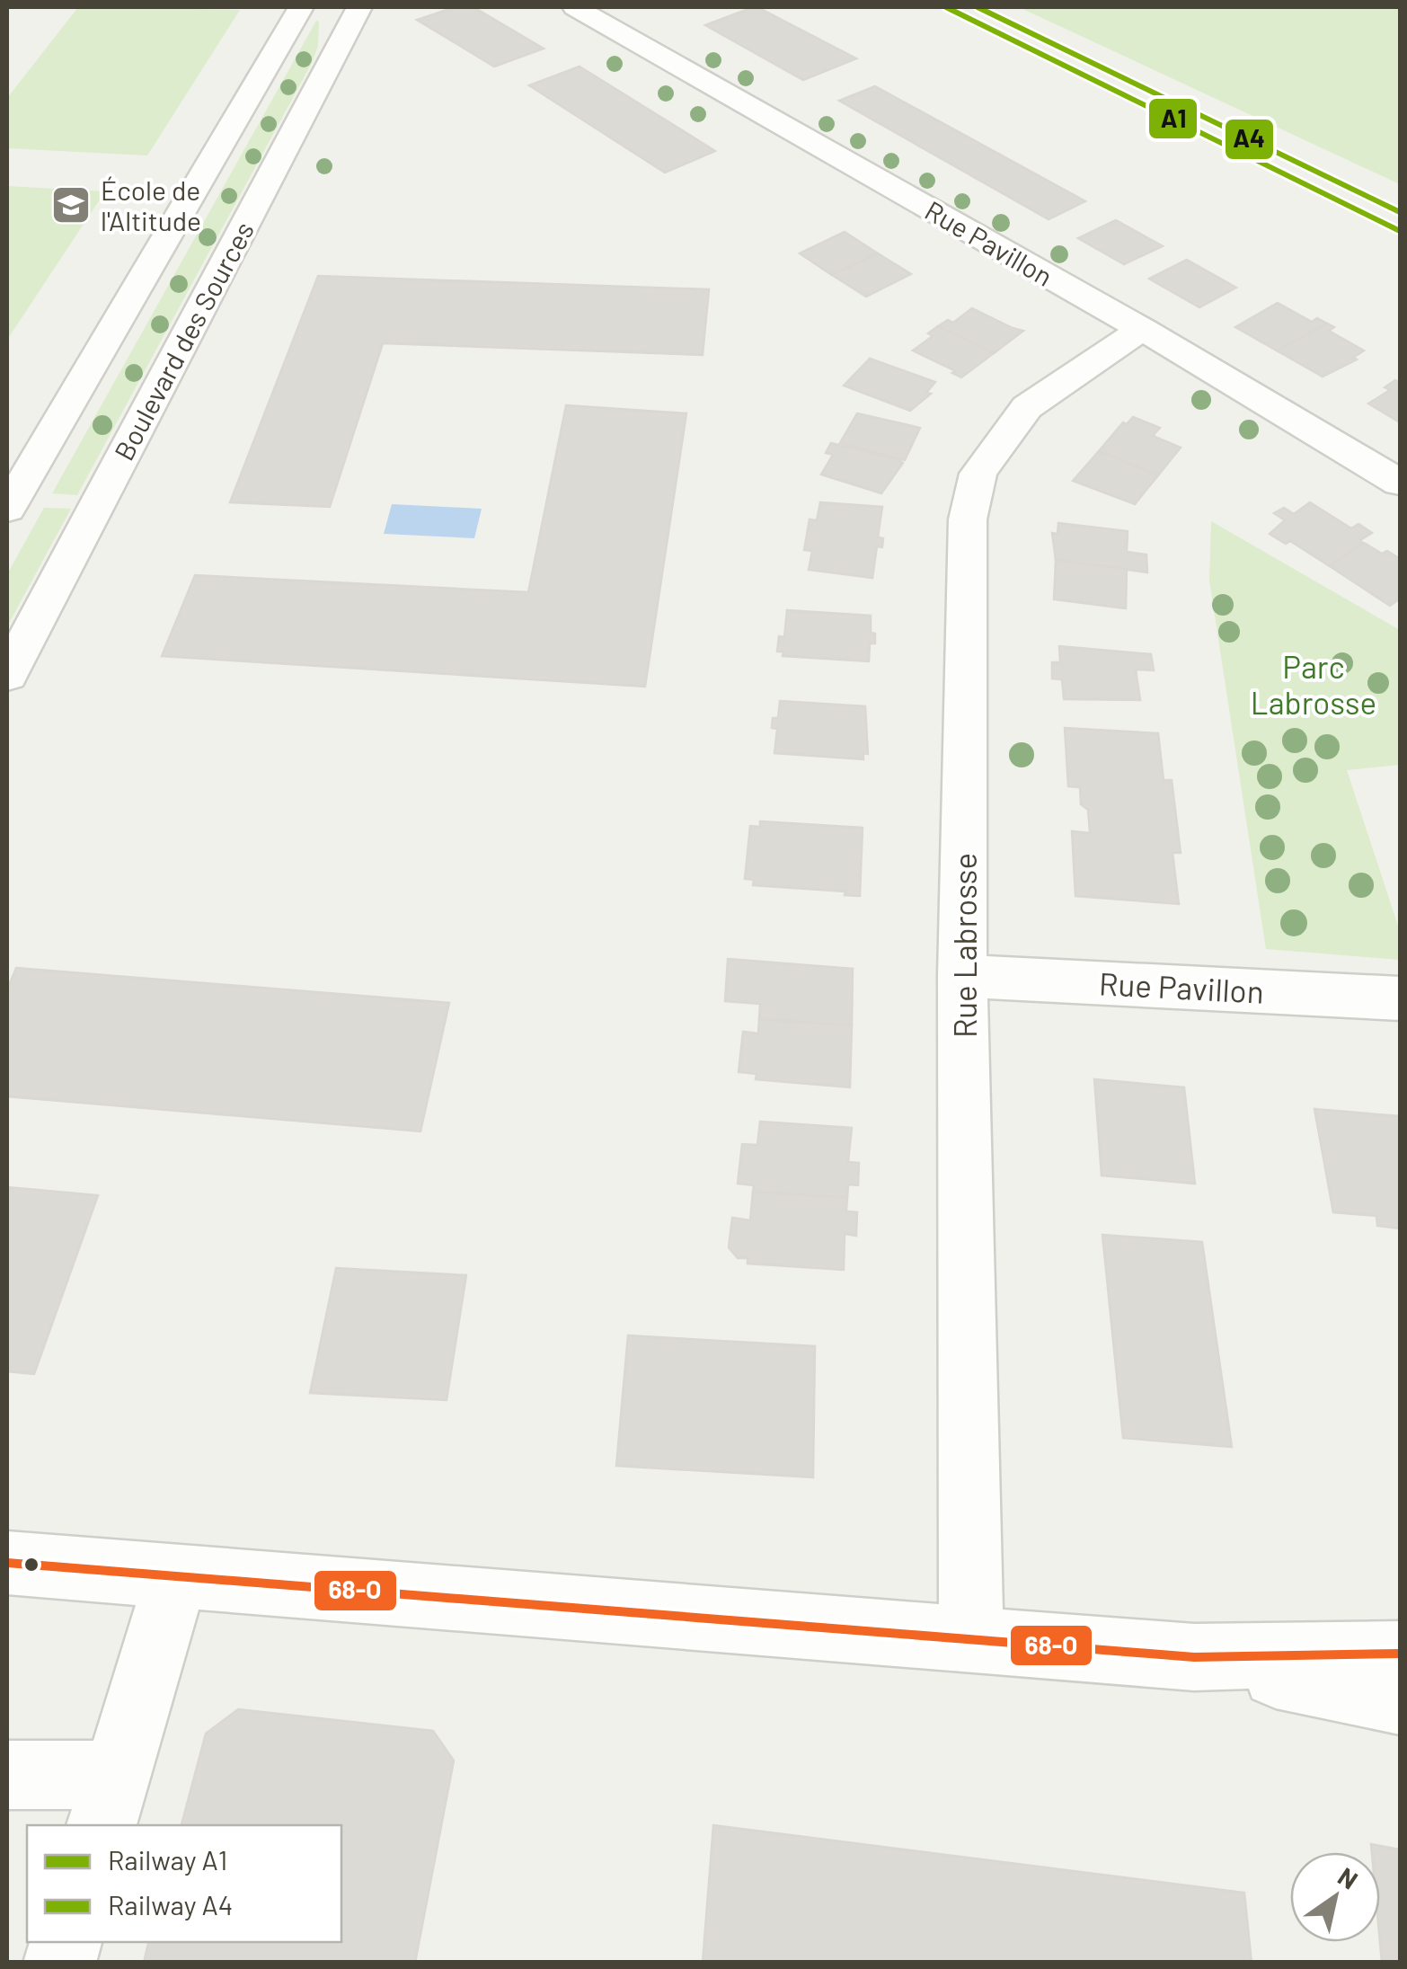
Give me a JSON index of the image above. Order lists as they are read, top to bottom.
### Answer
{
  "streets": {
    "street": ["Rue Pavillon", "Boulevard des Sources", "Rue Labrosse"]
  },
  "crossings": [
    ["Rue Pavillon", "Rue Labrosse"]
  ],
  "parks": ["Parc Labrosse"],
  "places": {
    "school or university": ["École de l'Altitude"]
  },
  "lines": ["rail line A1", "rail line A4", "transit line 68-O"],
  "legend": ["Railway A1", "Railway A4"],
  "north": "top right"
}
